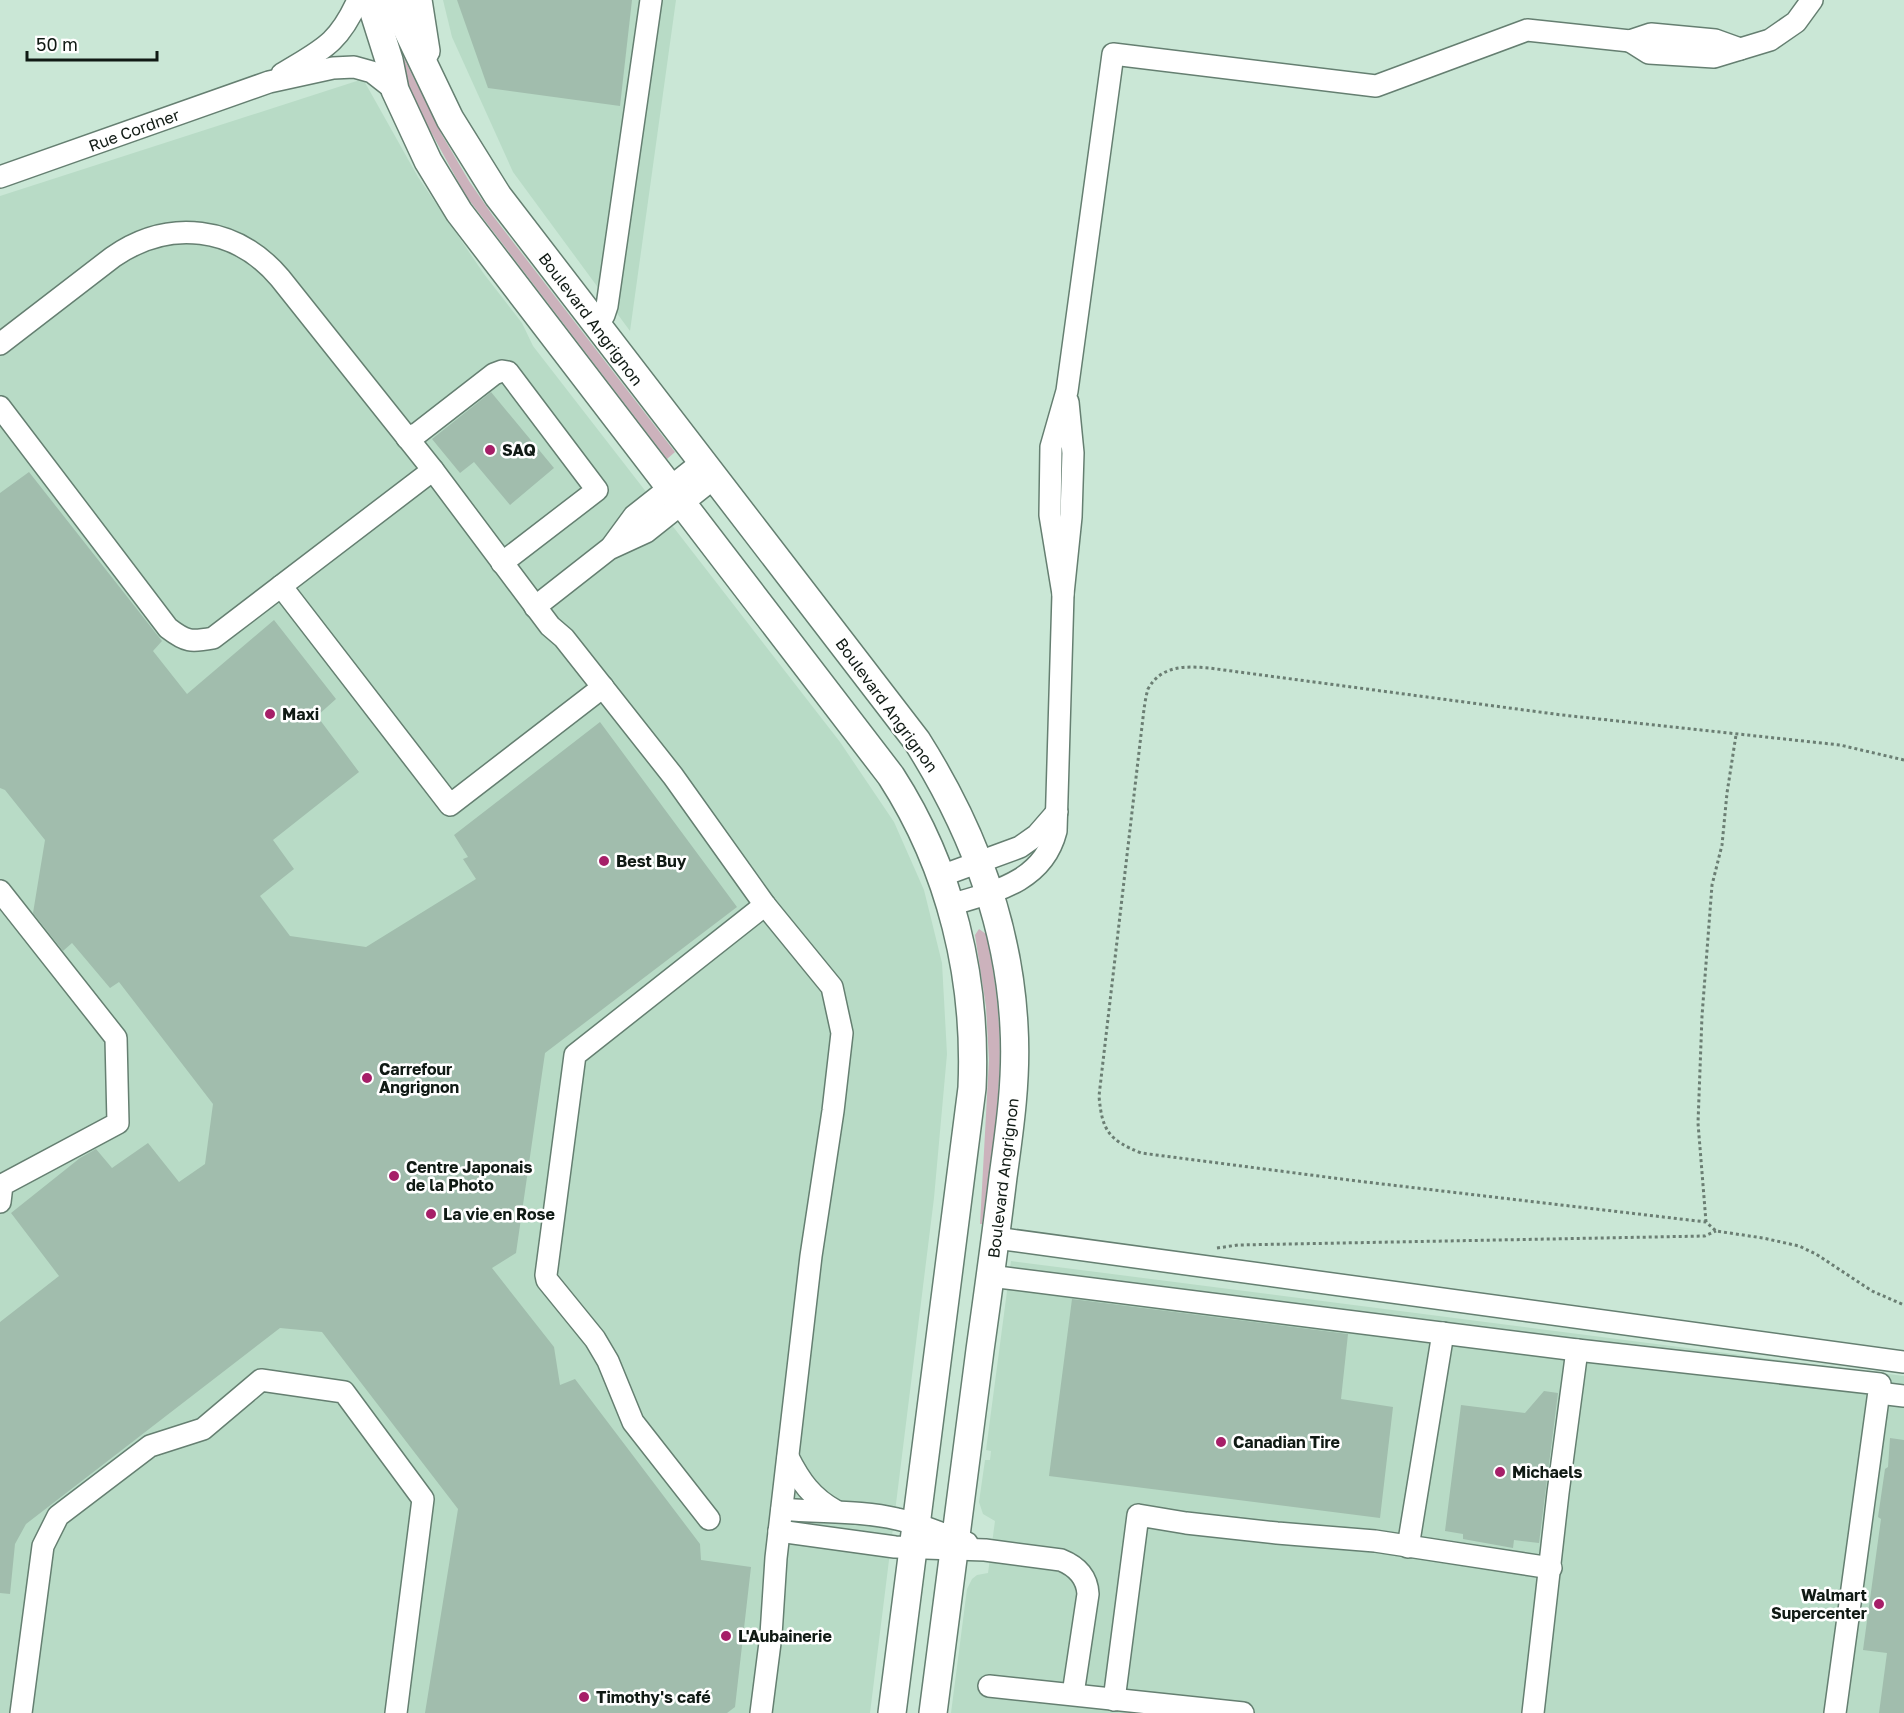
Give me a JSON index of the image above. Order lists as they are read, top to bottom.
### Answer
{
  "streets": {
    "main road": ["Boulevard Angrignon"],
    "street": ["Rue Cordner"]
  },
  "places": [
    "SAQ",
    "Maxi",
    "Best Buy",
    "Carrefour Angrignon",
    "Centre Japonais de la Photo",
    "La vie en Rose",
    "Canadian Tire",
    "Michaels",
    "Walmart Supercenter",
    "L'Aubainerie",
    "Timothy's café"
  ],
  "scale_bar": "50 m"
}
